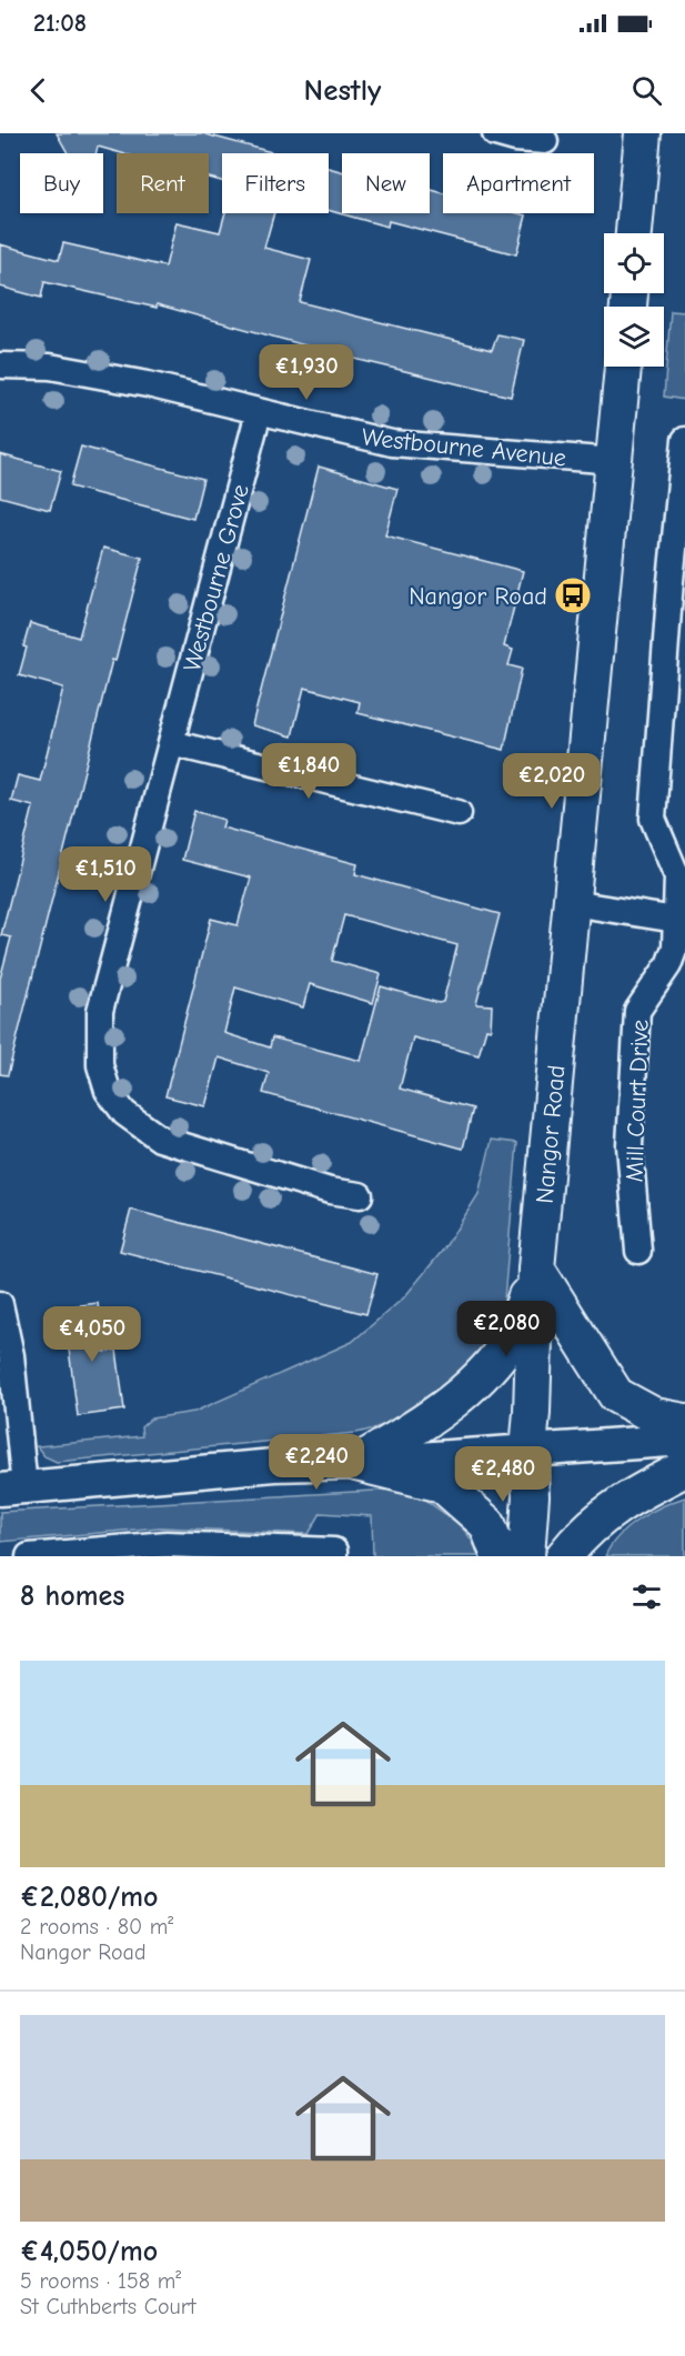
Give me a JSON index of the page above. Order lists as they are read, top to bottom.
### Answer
{
  "streets": {
    "main road": ["Nangor Road"],
    "street": ["Westbourne Avenue", "Westbourne Grove", "Mill Court Drive"]
  },
  "crossings": [
    ["Westbourne Avenue", "Westbourne Grove"],
    ["Westbourne Avenue", "Nangor Road"]
  ],
  "places": {
    "bus stop": ["Nangor Road"]
  },
  "page": {
    "status": "21:08",
    "header": "Nestly",
    "chip": [
      "Buy",
      "Rent",
      "Filters",
      "New",
      "Apartment"
    ],
    "price": [
      "€1,930",
      "€1,840",
      "€2,020",
      "€1,510",
      "€2,080",
      "€4,050",
      "€2,240",
      "€2,480"
    ],
    "heading": "8 homes",
    "list": [
      {
        "name": "€2,080/mo",
        "note": "2 rooms · 80 m² · Nangor Road"
      },
      {
        "name": "€4,050/mo",
        "note": "5 rooms · 158 m² · St Cuthberts Court"
      }
    ]
  }
}
